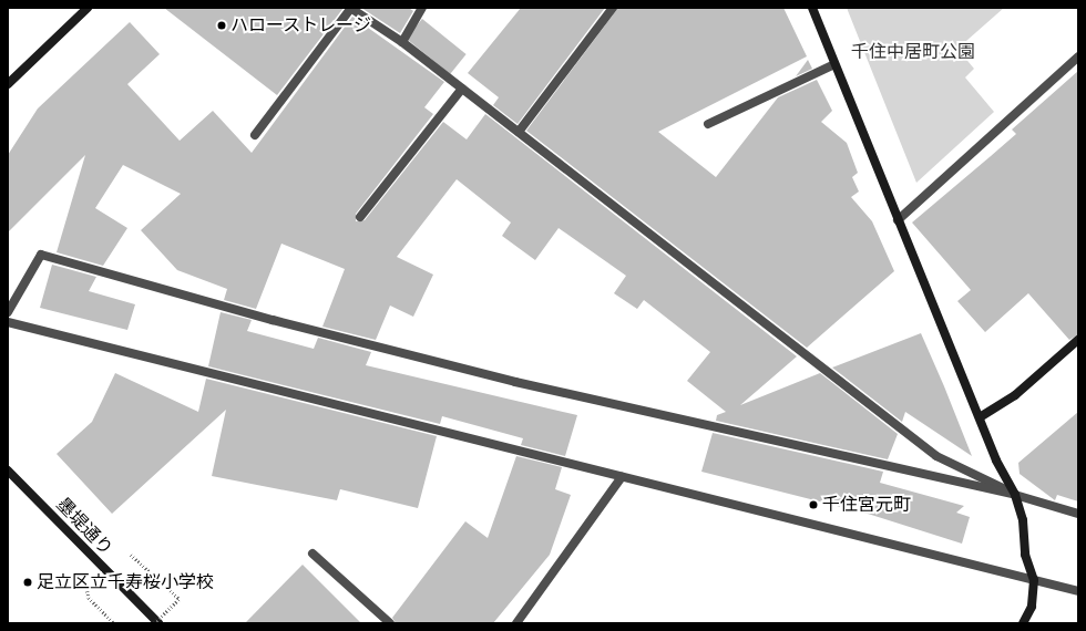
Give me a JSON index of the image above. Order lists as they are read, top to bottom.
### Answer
{
  "streets": {
    "street": ["墨堤通り"]
  },
  "parks": ["千住中居町公園"],
  "places": ["ハローストレージ", "千住宮元町", "足立区立千寿桜小学校"]
}
